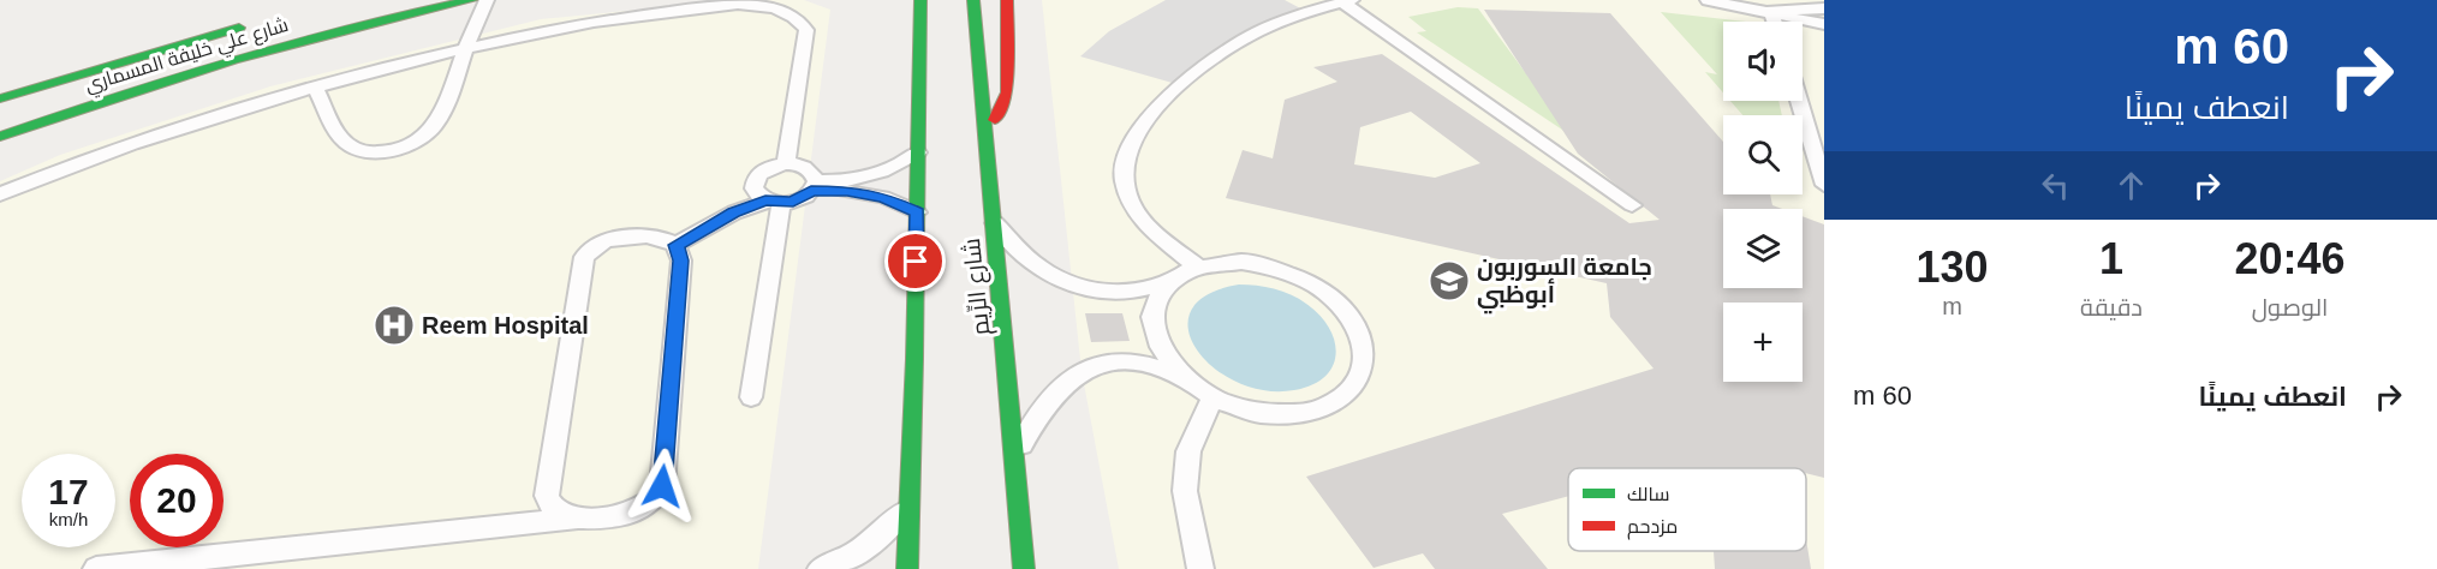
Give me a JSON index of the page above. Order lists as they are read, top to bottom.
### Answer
{
  "streets": {
    "street": ["شارع علي خليفة المسماري", "شارع الرِّيم"]
  },
  "places": {
    "school or university": ["جامعة السوربون أبوظبي"],
    "hospital": ["Reem Hospital"]
  },
  "legend": ["سالك", "مزدحم"],
  "page": {
    "turn": ["60 m", "انعطف يمينًا"],
    "map_buttons": "+",
    "eta": [
      "20:46",
      "الوصول",
      "1",
      "دقيقة",
      "130",
      "m"
    ],
    "list": [
      {
        "name": "انعطف يمينًا",
        "value": "60 m"
      }
    ],
    "speed": "17 km/h",
    "limit": "20"
  }
}
